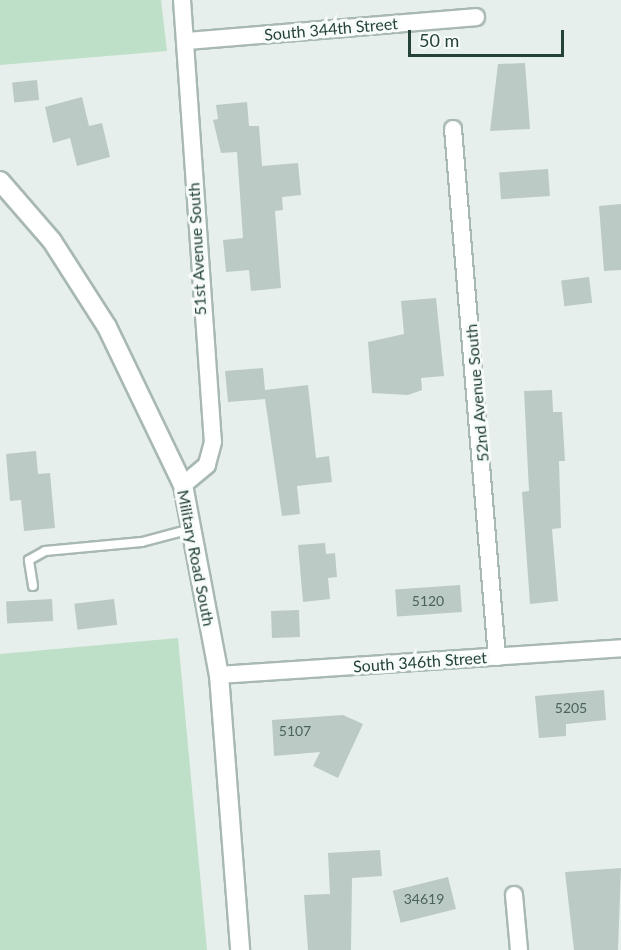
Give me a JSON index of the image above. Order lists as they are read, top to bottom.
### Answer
{
  "streets": {
    "main road": ["Military Road South"],
    "street": [
      "South 344th Street",
      "51st Avenue South",
      "52nd Avenue South",
      "South 346th Street"
    ]
  },
  "crossings": [
    ["South 344th Street", "51st Avenue South"],
    ["51st Avenue South", "Military Road South"],
    ["52nd Avenue South", "South 346th Street"],
    ["Military Road South", "South 346th Street"]
  ],
  "house_numbers": [
    "5120",
    "5205",
    "5107",
    "34619"
  ],
  "scale_bar": "50 m"
}
